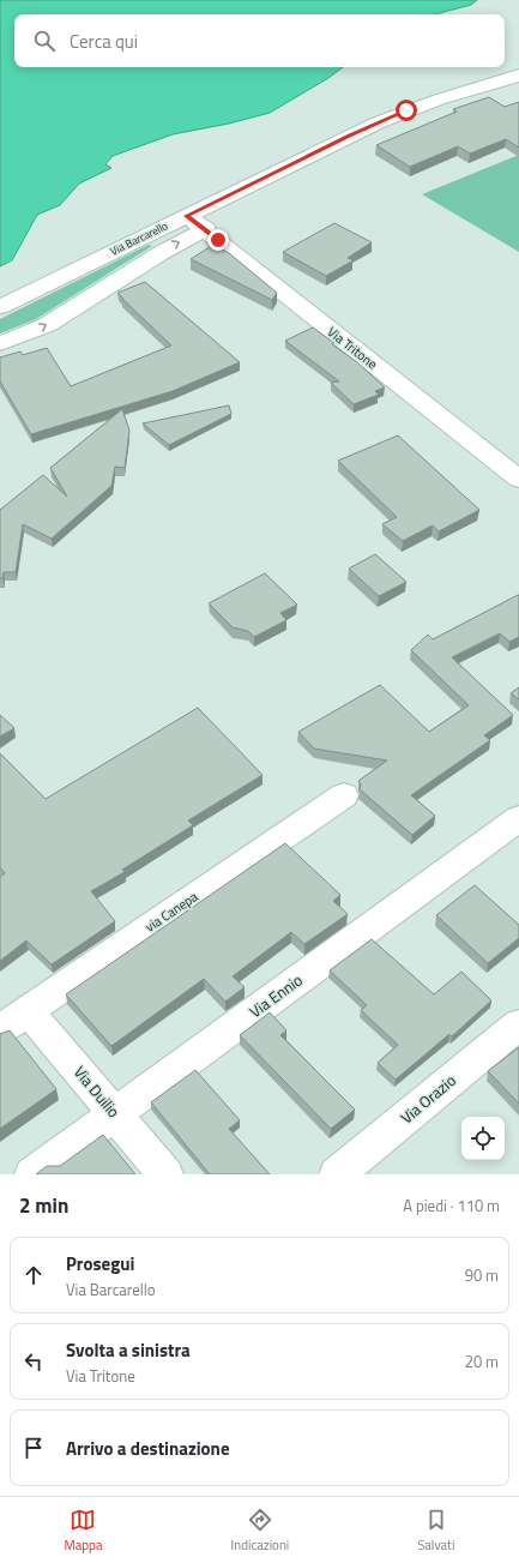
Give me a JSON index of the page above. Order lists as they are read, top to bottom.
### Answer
{
  "streets": {
    "street": [
      "Via Barcarello",
      "Via Tritone",
      "via Canepa",
      "Via Ennio",
      "Via Duilio",
      "Via Orazio"
    ]
  },
  "crossings": [
    ["Via Barcarello", "Via Tritone"],
    ["via Canepa", "Via Duilio"],
    ["Via Ennio", "Via Duilio"]
  ],
  "page": {
    "search": "Cerca qui",
    "heading": ["2 min", "A piedi · 110 m"],
    "list": [
      ["Prosegui", "Via Barcarello", "90 m"],
      ["Svolta a sinistra", "Via Tritone", "20 m"],
      "Arrivo a destinazione"
    ],
    "nav": ["Mappa", "Indicazioni", "Salvati"]
  }
}
